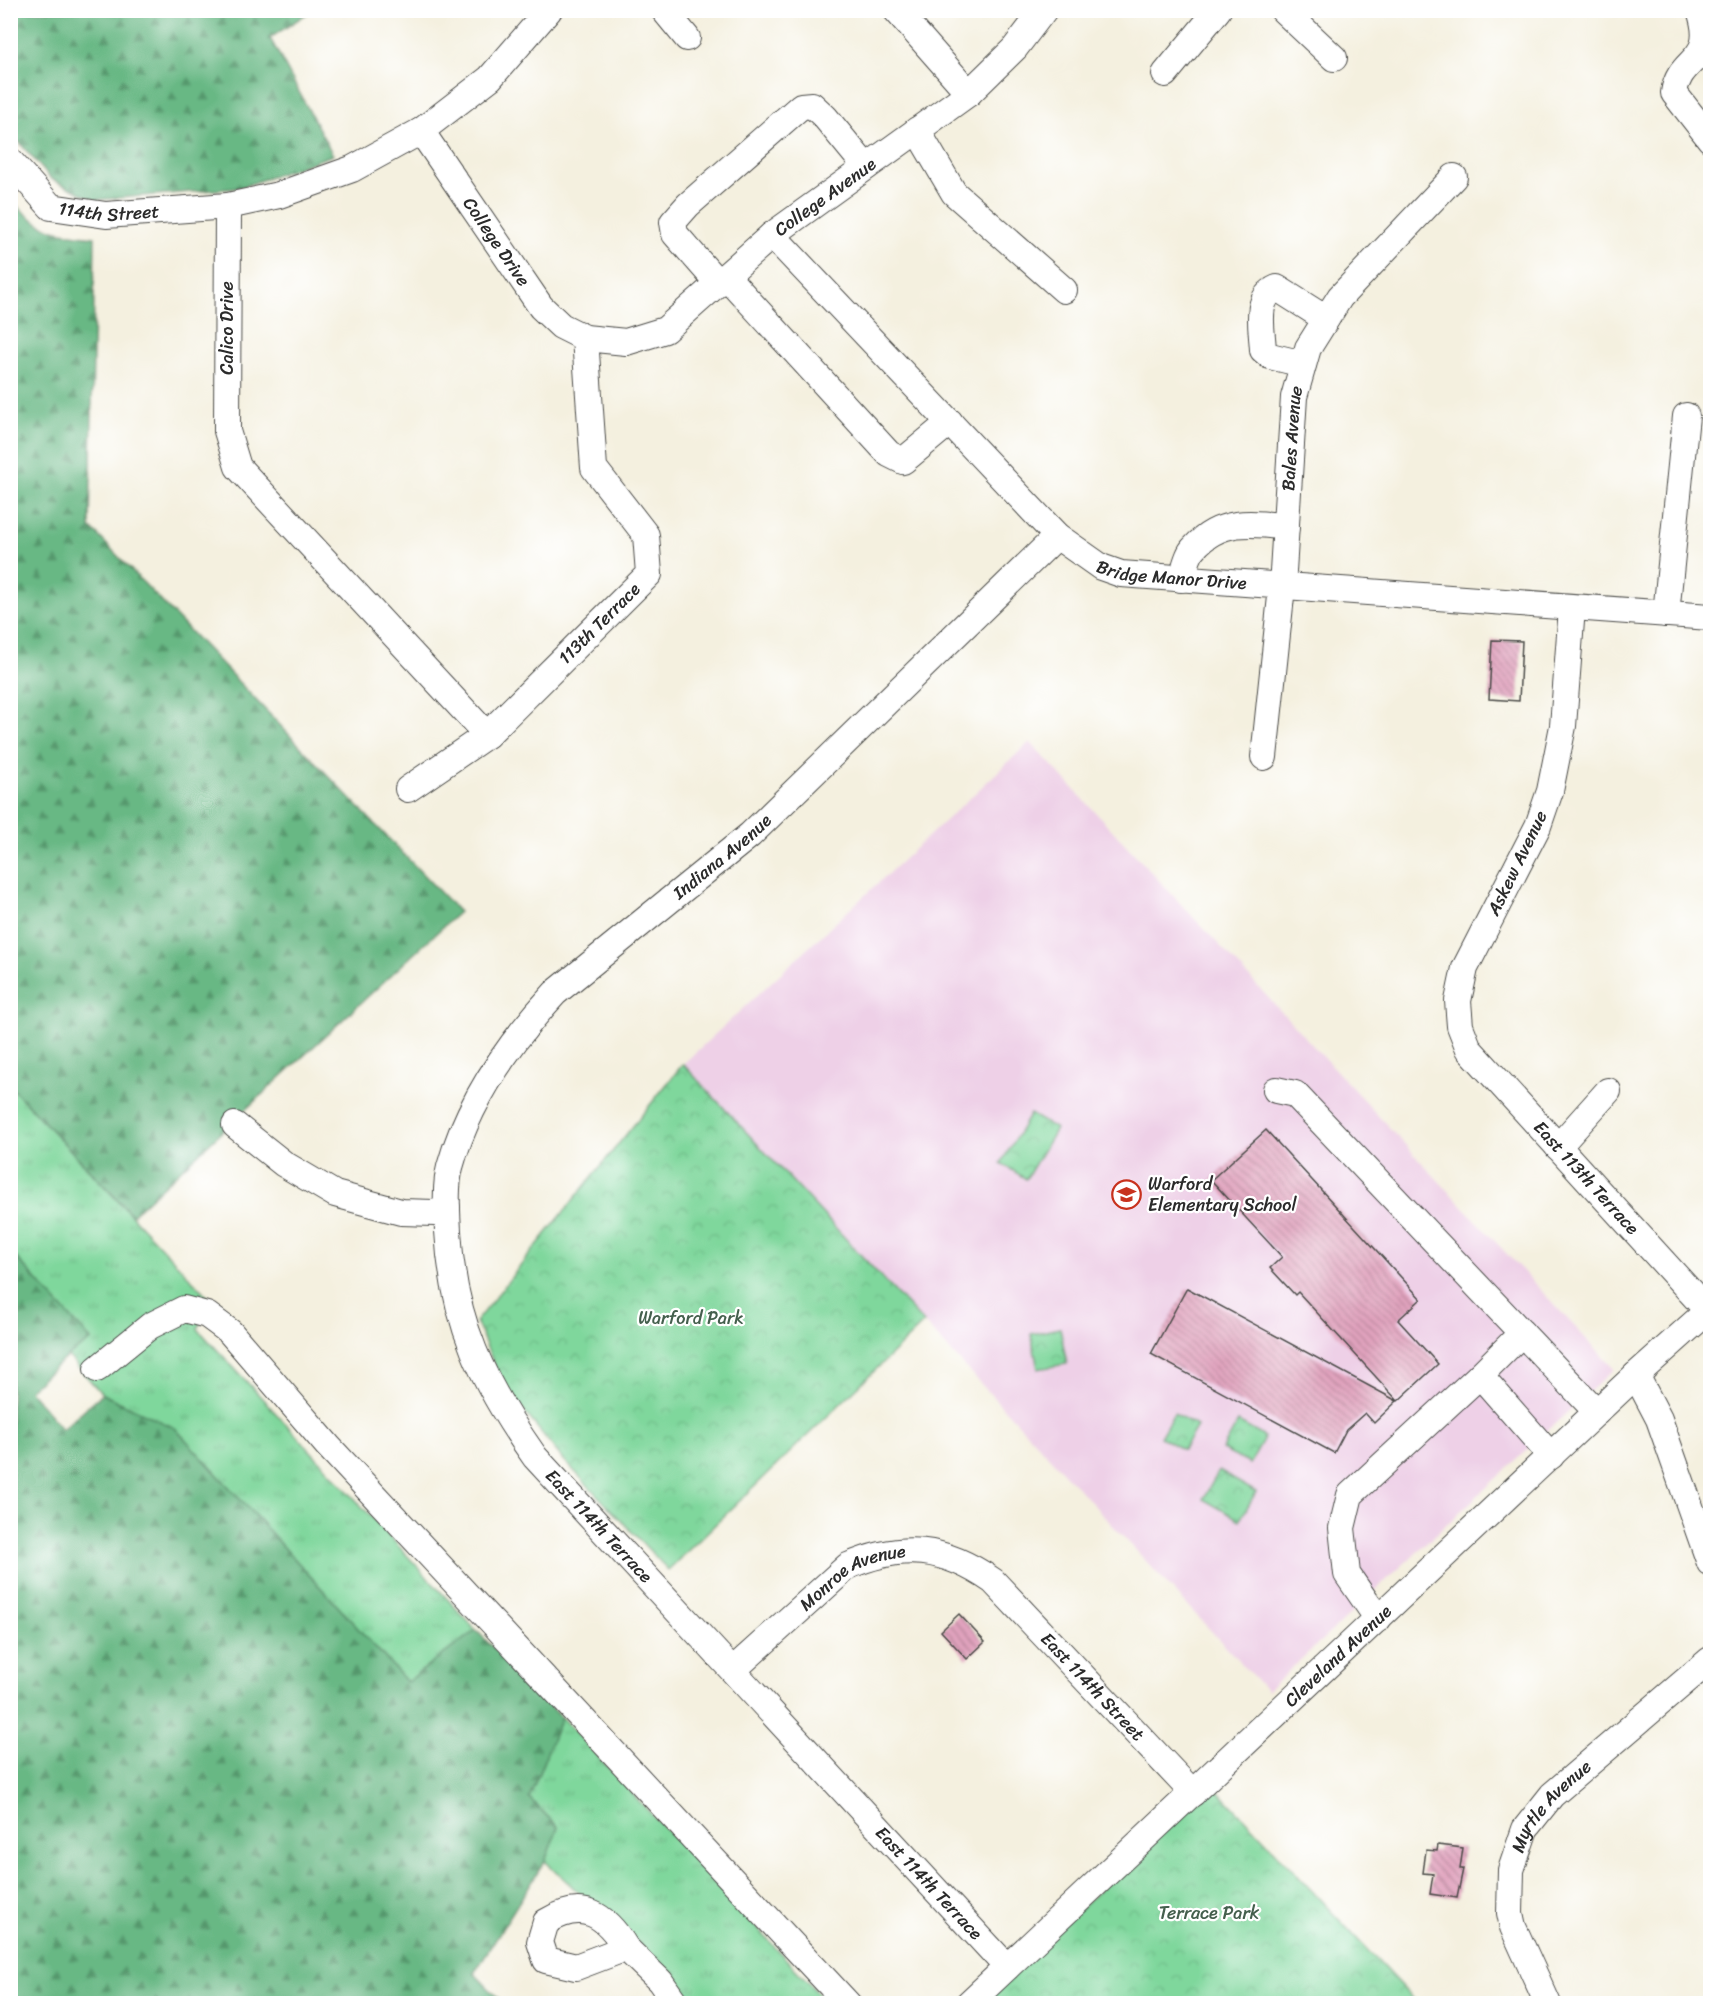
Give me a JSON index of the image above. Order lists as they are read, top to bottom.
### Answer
{
  "streets": {
    "street": [
      "College Avenue",
      "114th Street",
      "College Drive",
      "Calico Drive",
      "Bales Avenue",
      "Bridge Manor Drive",
      "113th Terrace",
      "Indiana Avenue",
      "Askew Avenue",
      "East 113th Terrace",
      "East 114th Terrace",
      "Monroe Avenue",
      "Cleveland Avenue",
      "East 114th Street",
      "Myrtle Avenue"
    ]
  },
  "crossings": [
    ["College Avenue", "College Drive"],
    ["College Avenue", "Bridge Manor Drive"],
    ["College Avenue", "113th Terrace"],
    ["114th Street", "Calico Drive"],
    ["College Drive", "113th Terrace"],
    ["Calico Drive", "113th Terrace"],
    ["Bales Avenue", "Bridge Manor Drive"],
    ["Bridge Manor Drive", "Indiana Avenue"],
    ["Bridge Manor Drive", "Askew Avenue"],
    ["Indiana Avenue", "East 114th Terrace"],
    ["Askew Avenue", "East 113th Terrace"],
    ["East 113th Terrace", "Cleveland Avenue"],
    ["East 114th Terrace", "Monroe Avenue"],
    ["East 114th Terrace", "Cleveland Avenue"],
    ["Monroe Avenue", "East 114th Street"],
    ["Cleveland Avenue", "East 114th Street"]
  ],
  "parks": ["Warford Park", "Terrace Park"],
  "places": {
    "school or university": ["Warford Elementary School"]
  }
}
